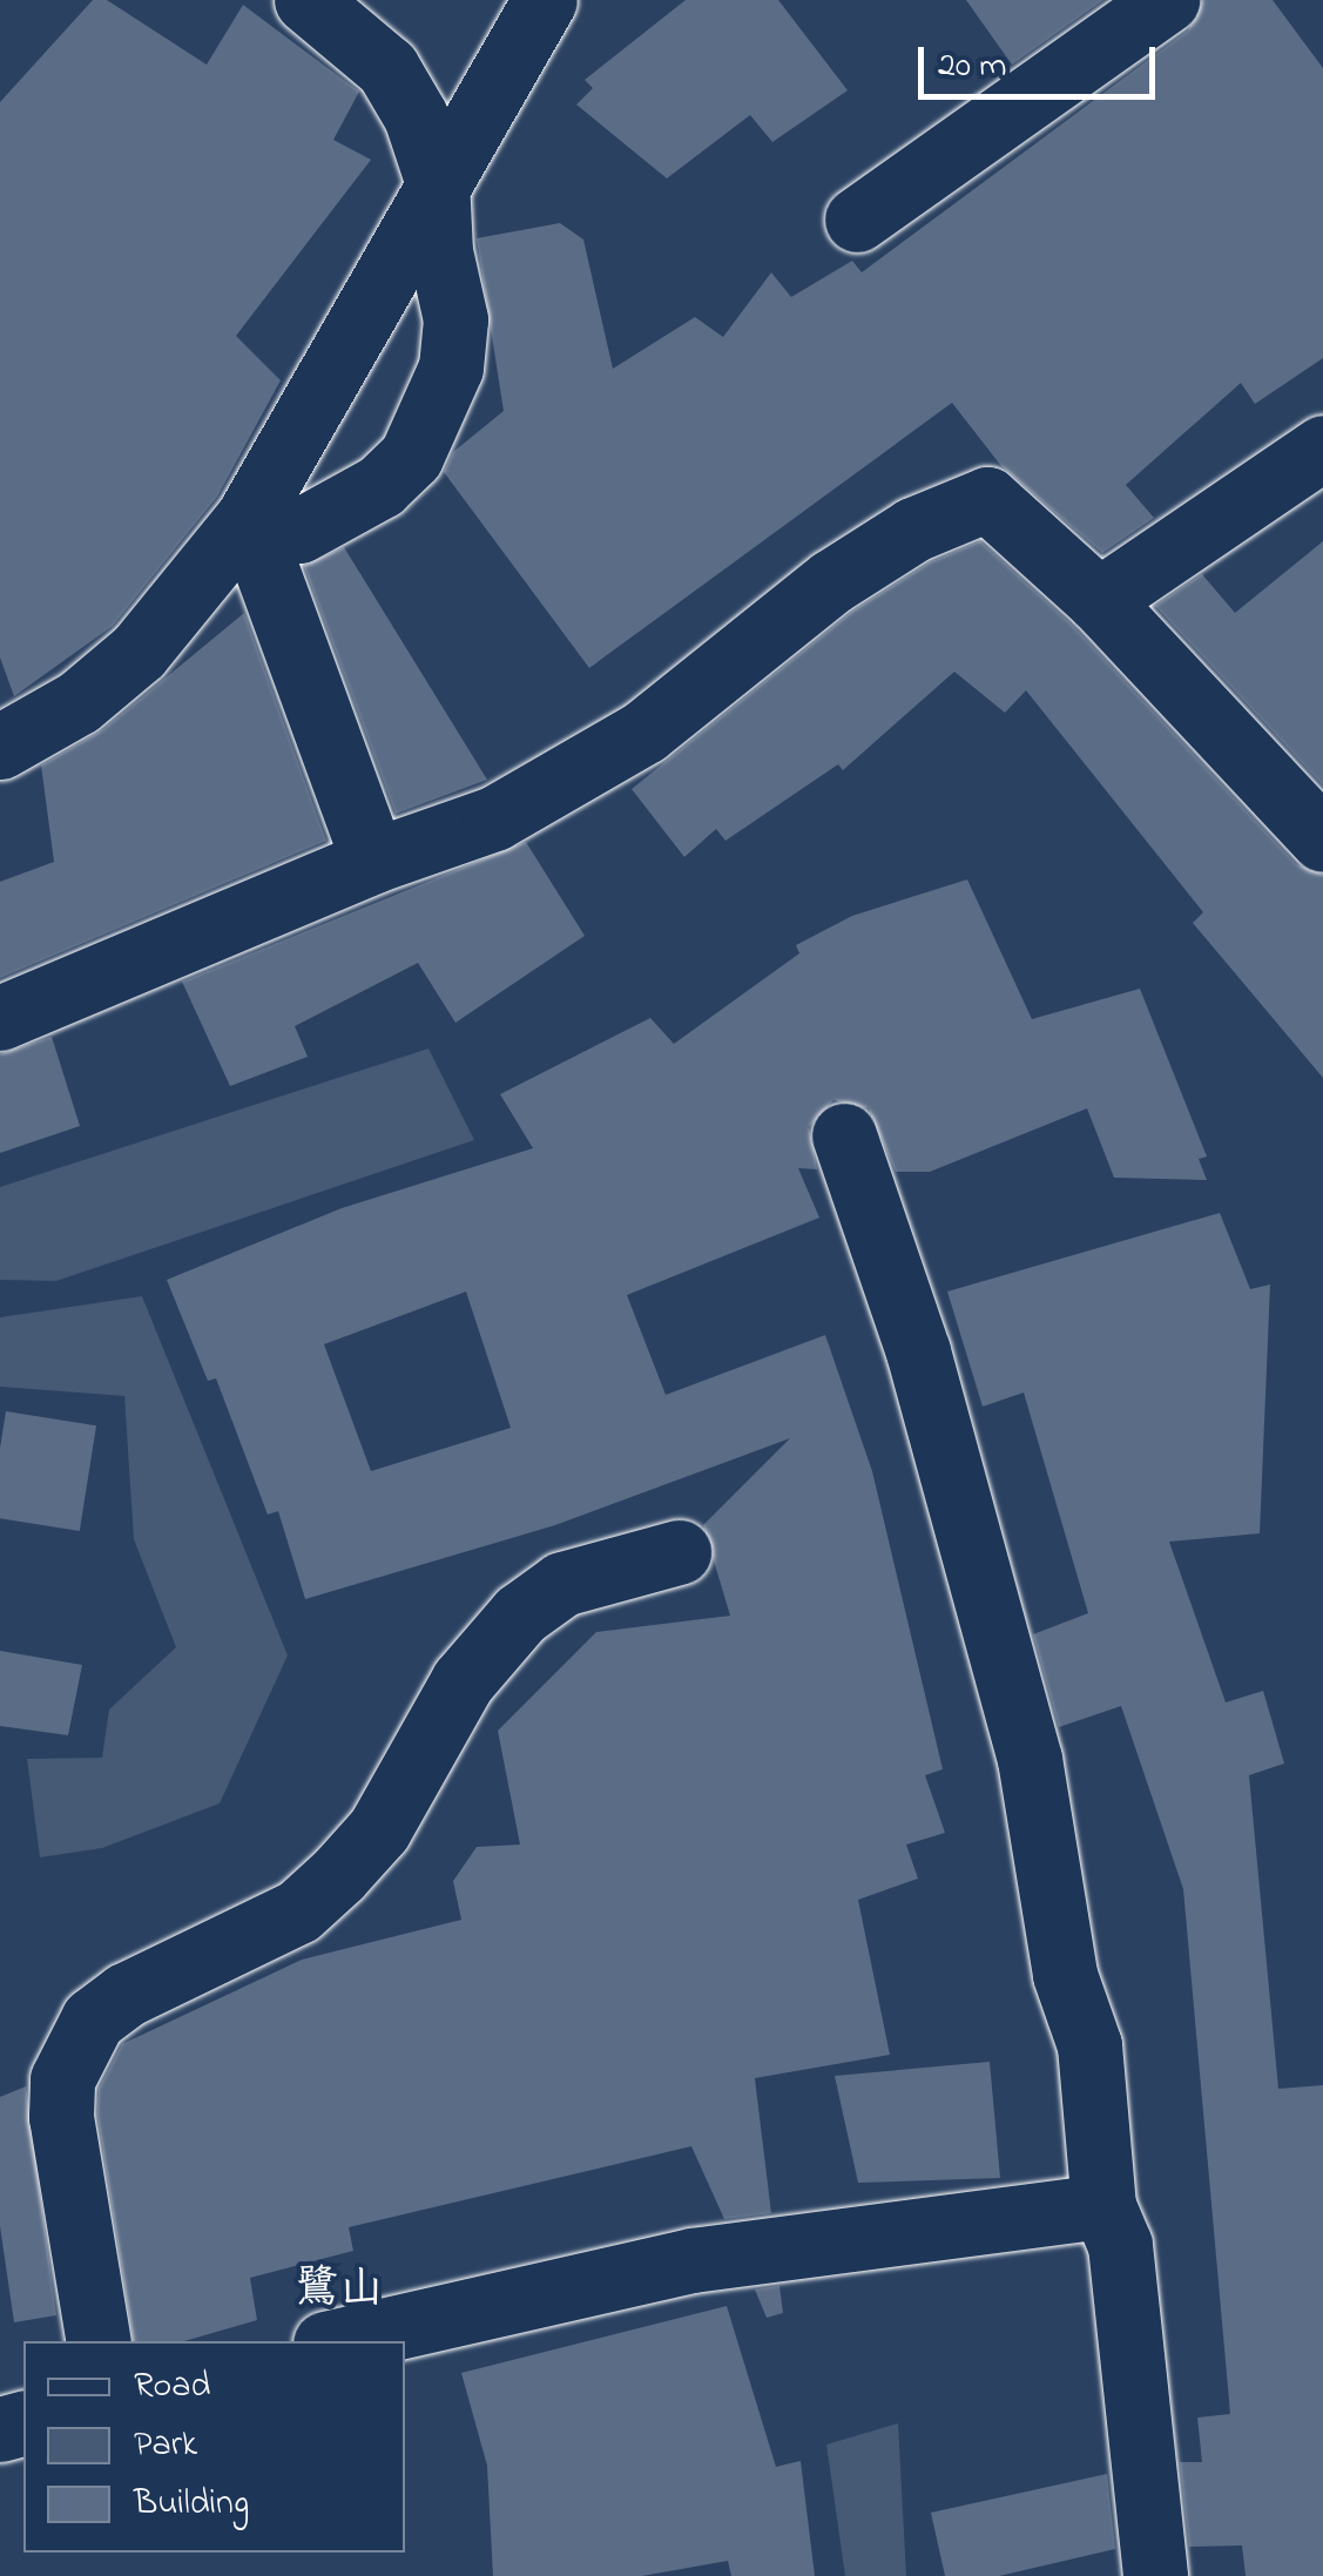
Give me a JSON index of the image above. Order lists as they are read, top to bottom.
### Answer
{
  "districts": ["鷺山"],
  "legend": ["Road", "Park", "Building"],
  "scale_bar": "20 m"
}
